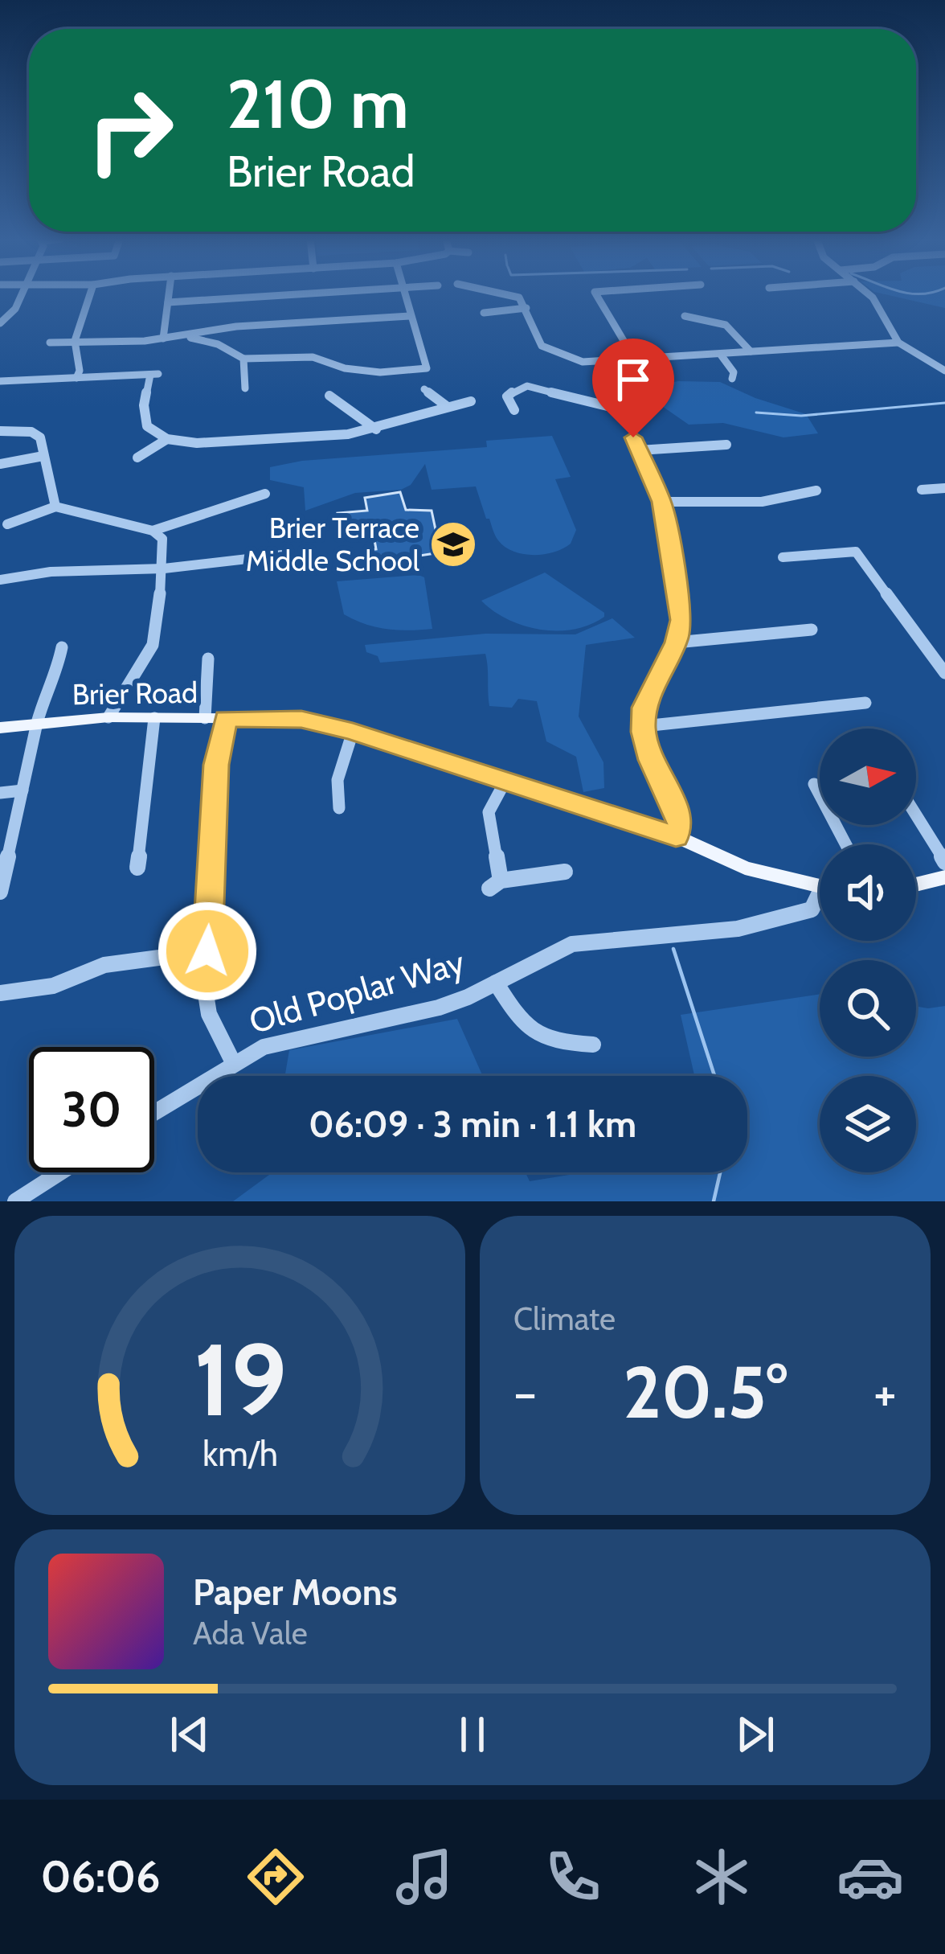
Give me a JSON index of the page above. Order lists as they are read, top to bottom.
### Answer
{
  "streets": {
    "main road": ["Brier Road"],
    "street": ["Old Poplar Way"]
  },
  "places": {
    "school or university": ["Brier Terrace Middle School"]
  },
  "north": "right",
  "page": {
    "turn": ["210 m", "Brier Road"],
    "limit": "30",
    "trip": "06:09 · 3 min · 1.1 km",
    "tile": "Climate",
    "heat": ["−", "20.5°", "+"],
    "song": ["Paper Moons", "Ada Vale"],
    "tabs": "06:06",
    "gauge": ["19", "km/h"]
  }
}
